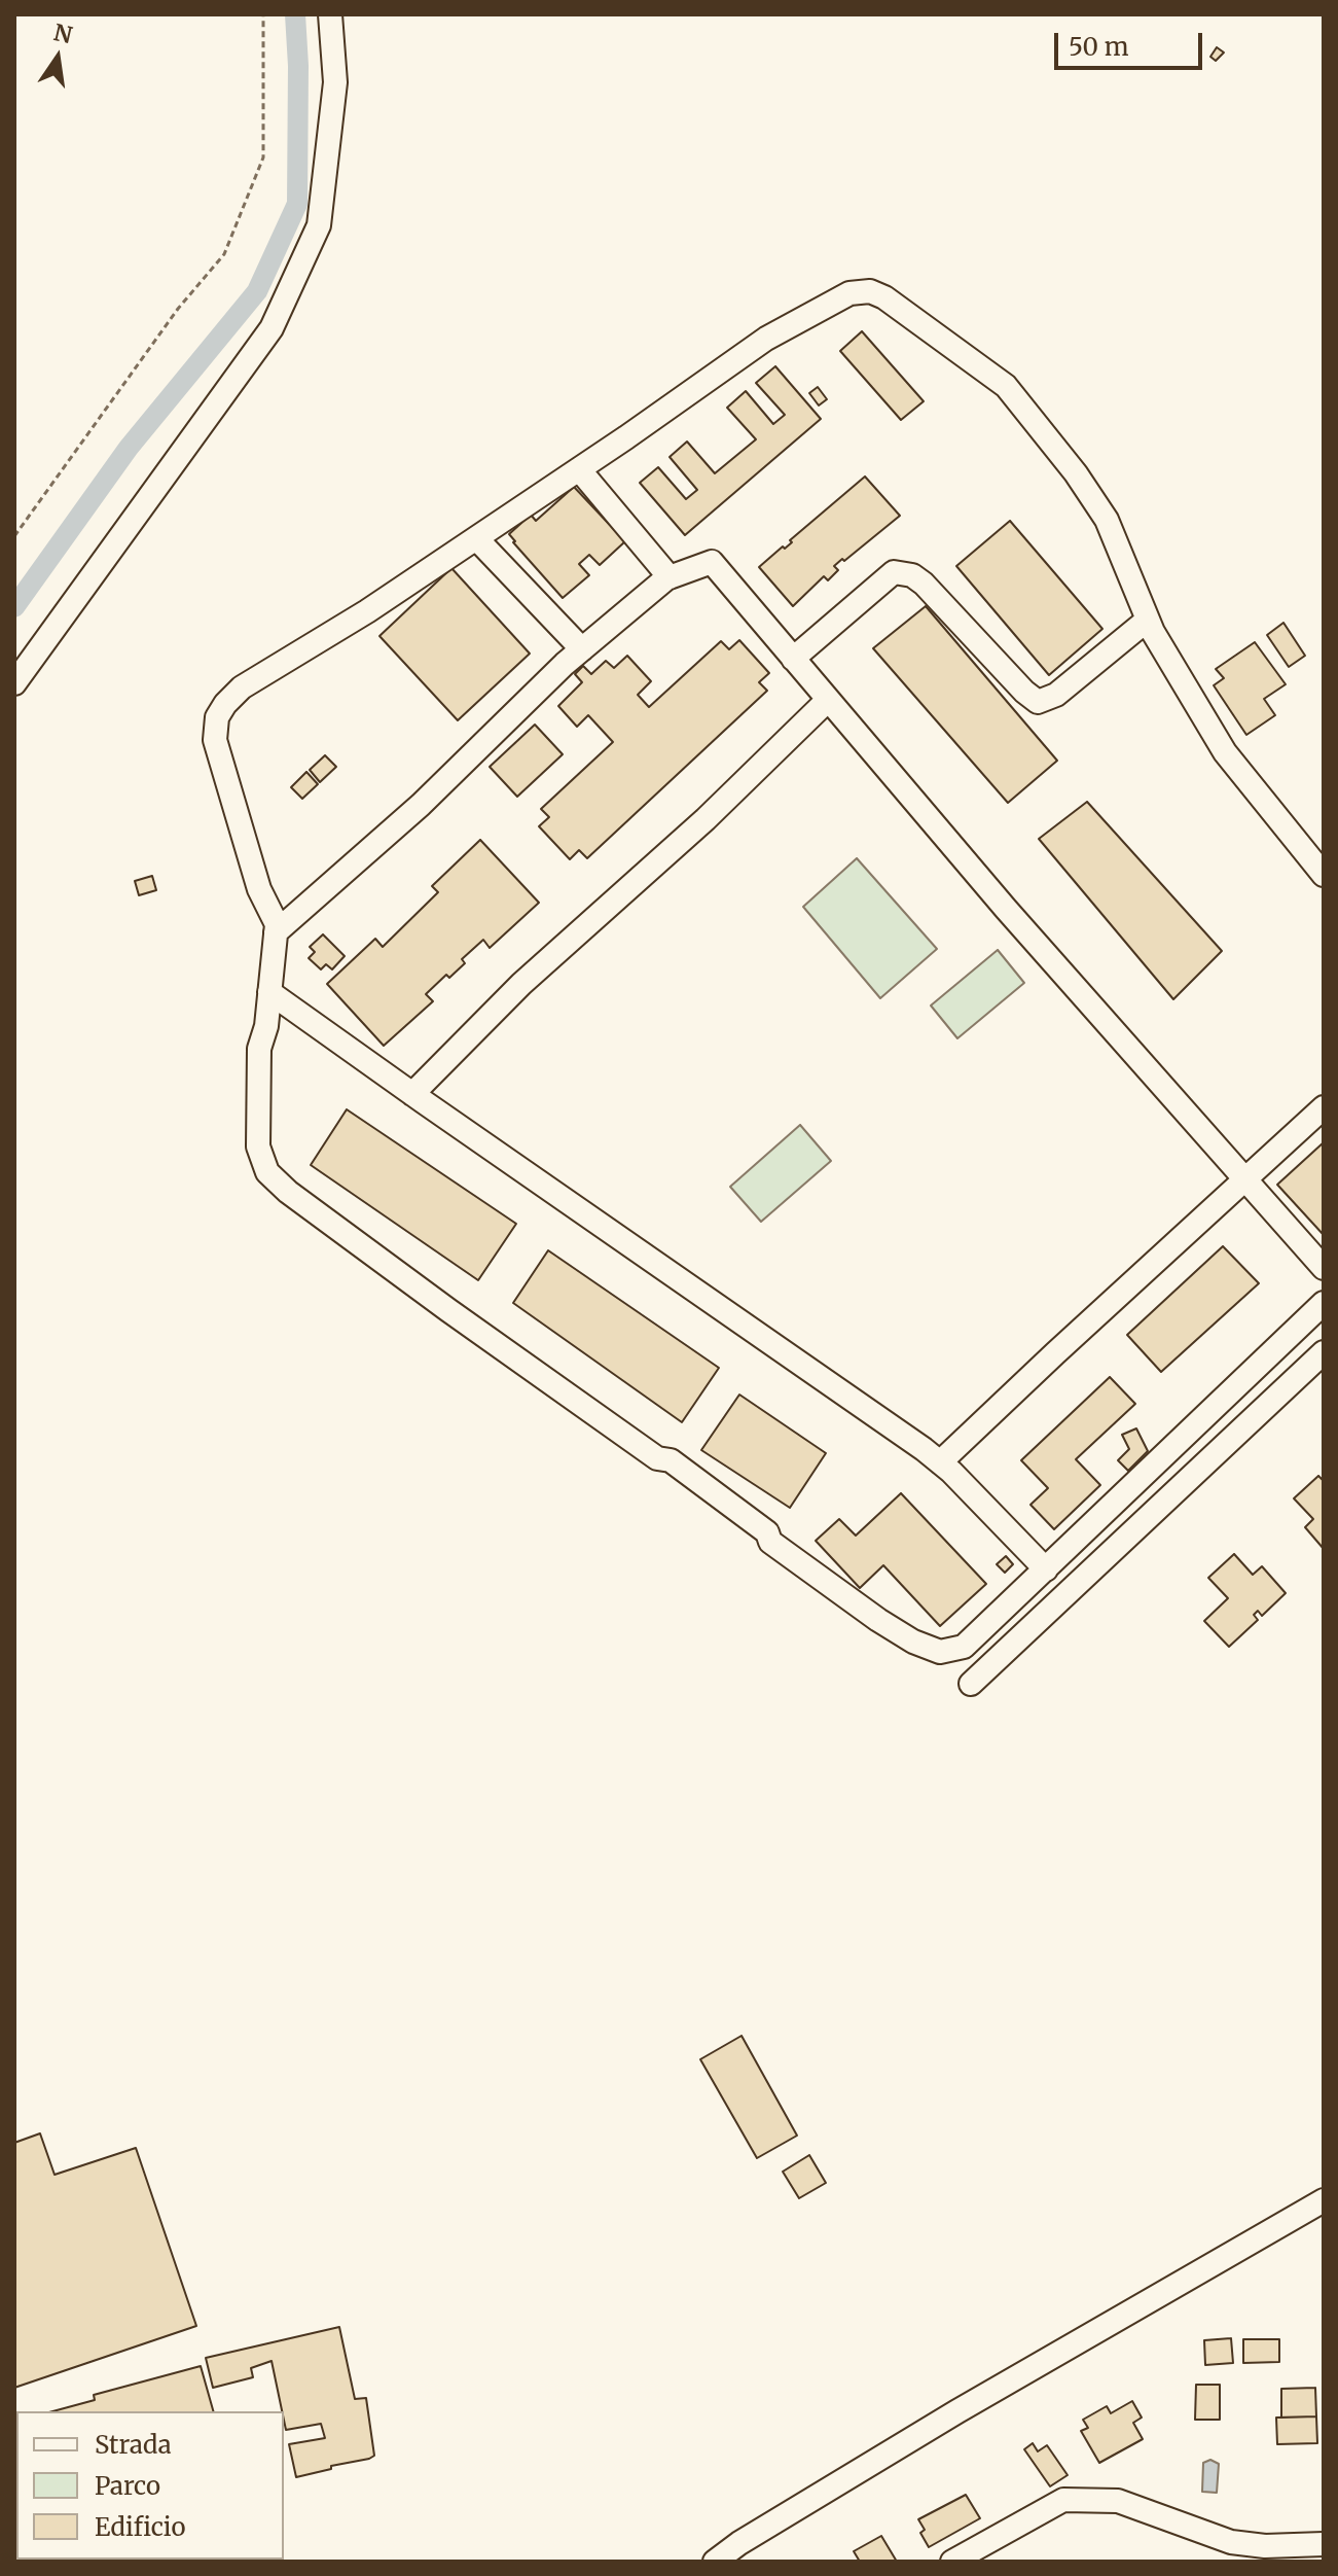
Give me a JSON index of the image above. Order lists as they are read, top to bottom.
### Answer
{
  "legend": ["Strada", "Parco", "Edificio"],
  "scale_bar": "50 m",
  "north": "top"
}
